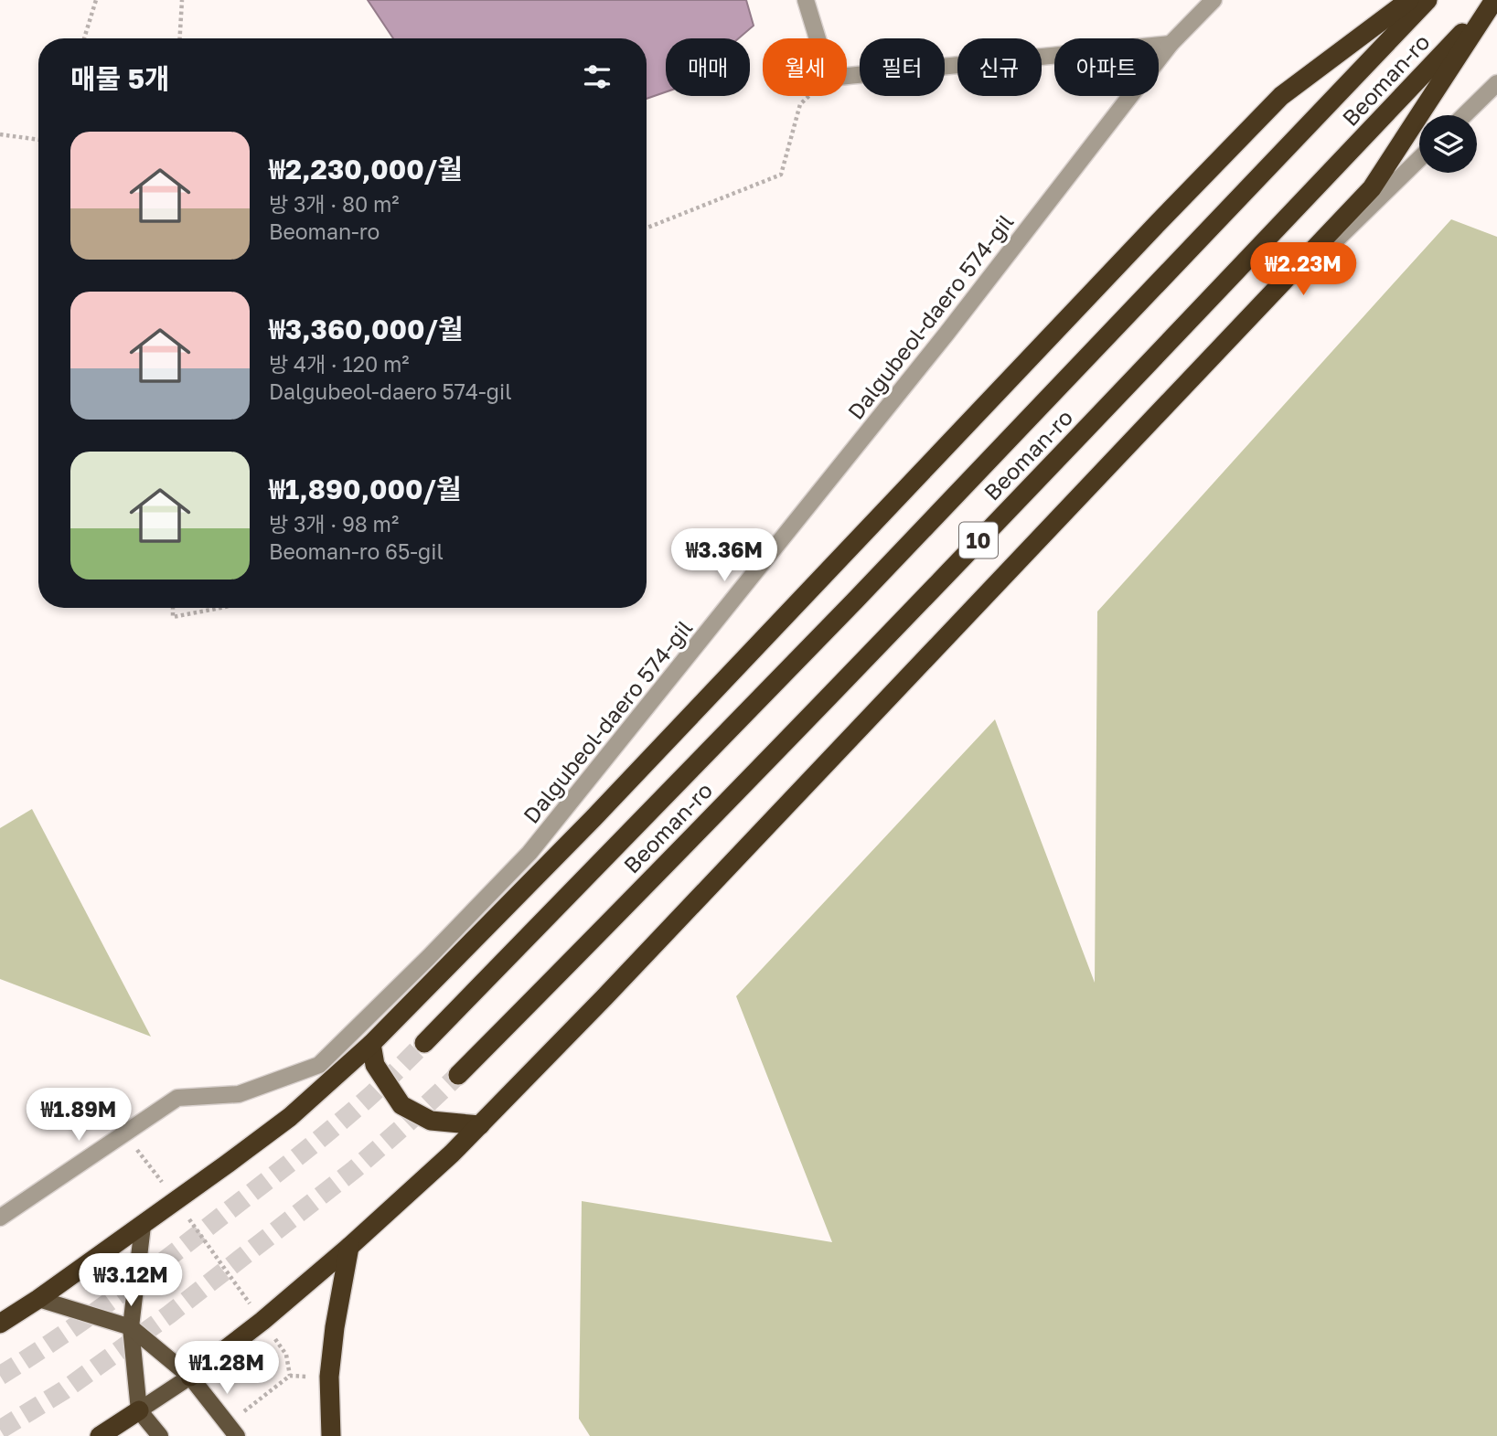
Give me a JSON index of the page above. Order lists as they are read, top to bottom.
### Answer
{
  "streets": {
    "highway": ["Beoman-ro", "10"],
    "street": ["Dalgubeol-daero 574-gil"]
  },
  "page": {
    "chip": [
      "매매",
      "월세",
      "필터",
      "신규",
      "아파트"
    ],
    "heading": "매물 5개",
    "list": [
      {
        "name": "₩2,230,000/월",
        "note": "방 3개 · 80 m² · Beoman-ro"
      },
      {
        "name": "₩3,360,000/월",
        "note": "방 4개 · 120 m² · Dalgubeol-daero 574-gil"
      },
      {
        "name": "₩1,890,000/월",
        "note": "방 3개 · 98 m² · Beoman-ro 65-gil"
      }
    ],
    "price": [
      "₩2.23M",
      "₩3.36M",
      "₩1.89M",
      "₩3.12M",
      "₩1.28M"
    ]
  }
}
